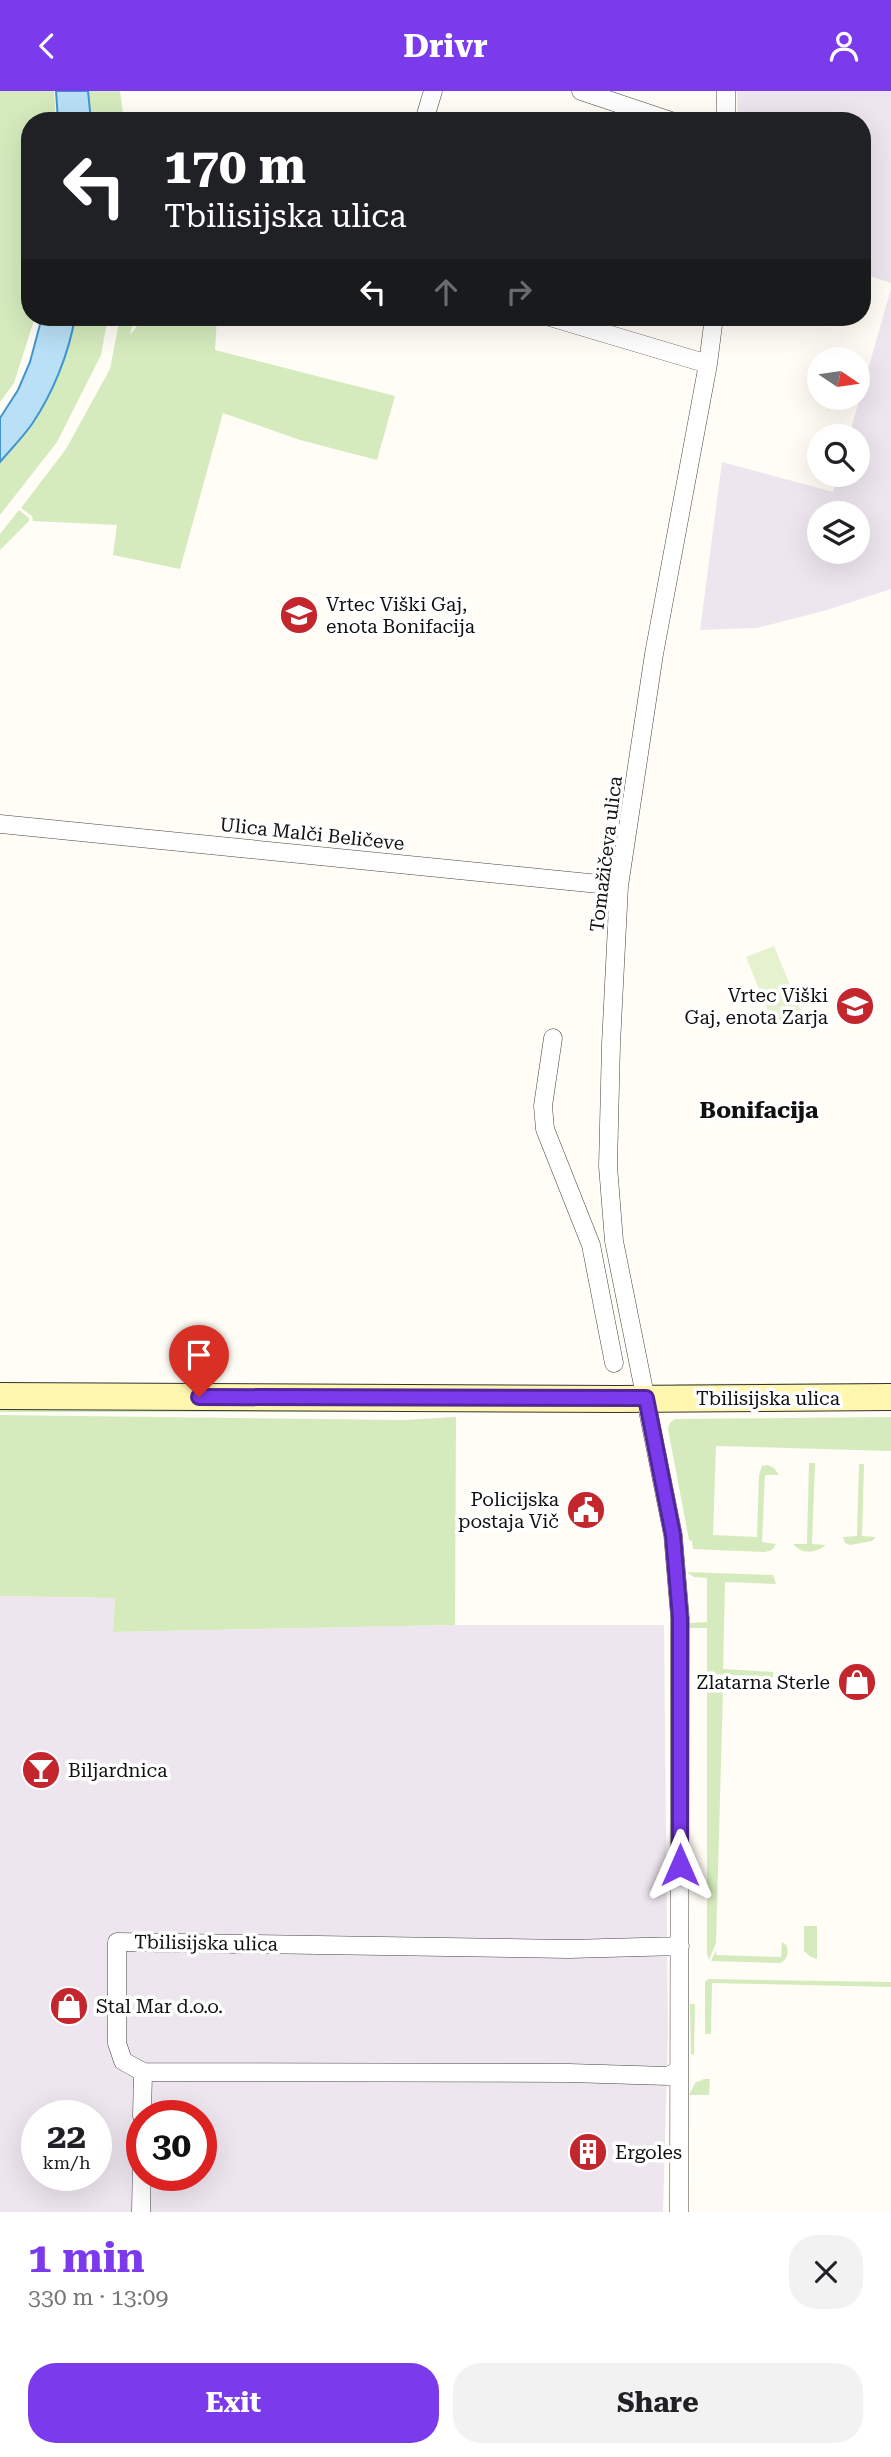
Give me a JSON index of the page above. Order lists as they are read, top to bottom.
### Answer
{
  "streets": {
    "street": ["Ulica Malči Beličeve", "Tomažičeva ulica", "Tbilisijska ulica"]
  },
  "crossings": [
    ["Ulica Malči Beličeve", "Tomažičeva ulica"],
    ["Tomažičeva ulica", "Tbilisijska ulica"]
  ],
  "districts": ["Bonifacija"],
  "places": {
    "school or university": ["Vrtec Viški Gaj, enota Bonifacija", "Vrtec Viški Gaj, enota Zarja"],
    "public building": ["Policijska postaja Vič"],
    "shop": ["Zlatarna Sterle", "Stal Mar d.o.o."],
    "bar": ["Biljardnica"],
    "building": ["Ergoles"]
  },
  "north": "right",
  "page": {
    "header": "Drivr",
    "turn": ["170 m", "Tbilisijska ulica"],
    "speed": "22 km/h",
    "limit": "30",
    "heading": ["1 min", "330 m · 13:09"],
    "buttons": ["Exit", "Share"]
  }
}
